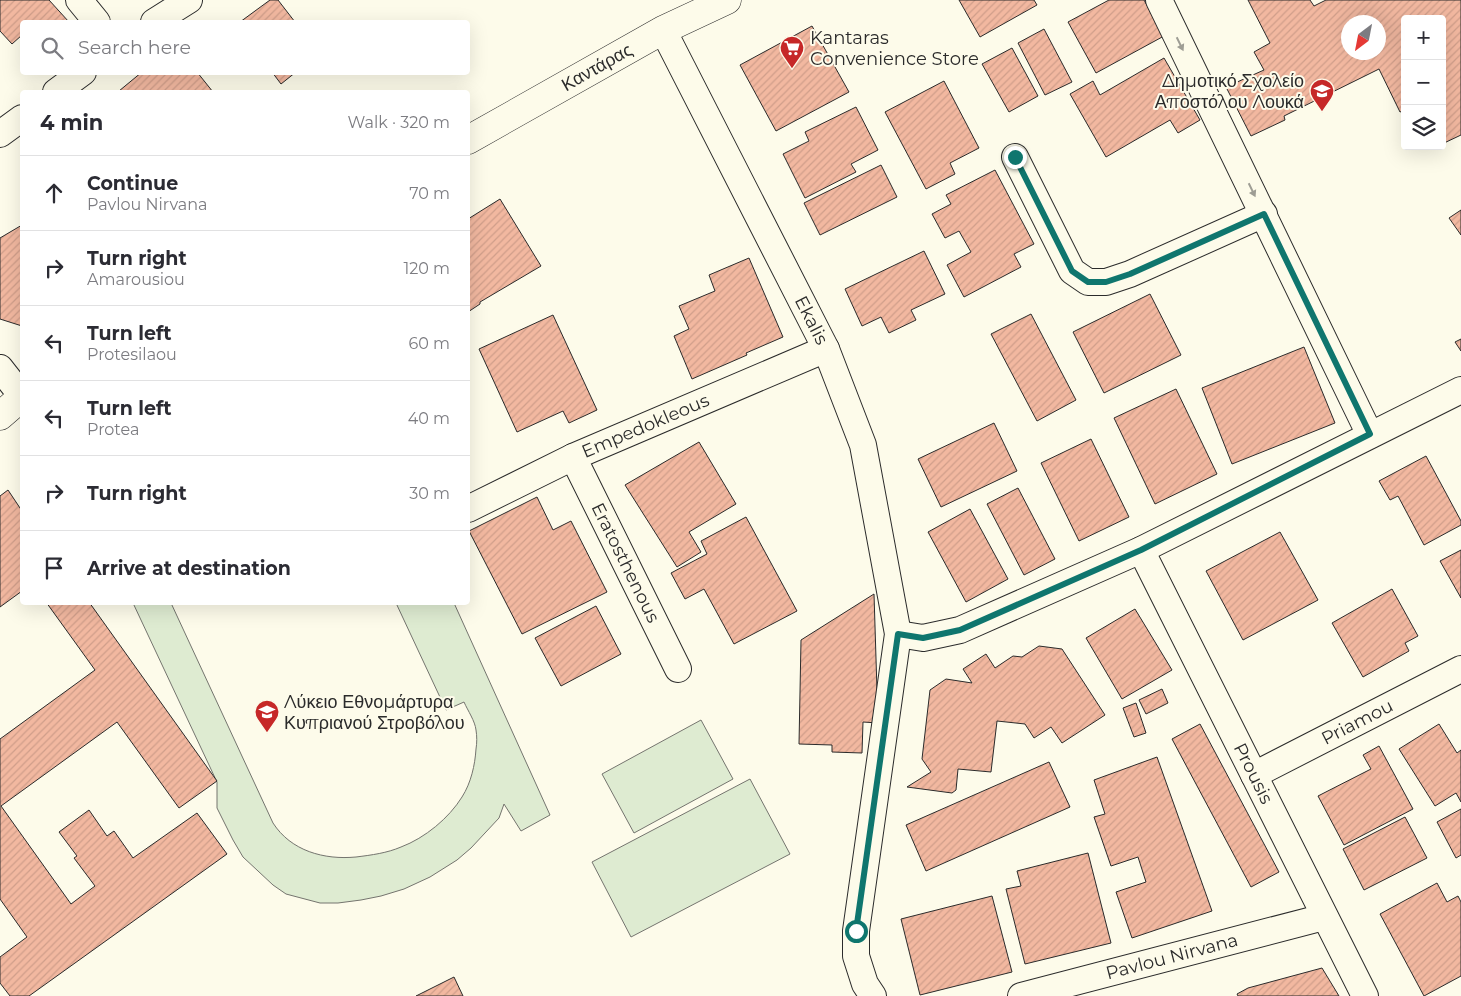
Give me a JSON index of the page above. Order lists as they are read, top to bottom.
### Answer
{
  "streets": {
    "street": [
      "Καντάρας",
      "Ekalis",
      "Empedokleous",
      "Eratosthenous",
      "Priamou",
      "Prousis",
      "Pavlou Nirvana"
    ]
  },
  "crossings": [
    ["Καντάρας", "Ekalis"],
    ["Ekalis", "Empedokleous"],
    ["Empedokleous", "Eratosthenous"],
    ["Priamou", "Prousis"],
    ["Prousis", "Pavlou Nirvana"]
  ],
  "places": {
    "supermarket": ["Kantaras Convenience Store"],
    "school or university": ["Δημοτικό Σχολείο Αποστόλου Λουκά", "Λύκειο Εθνομάρτυρα Κυπριανού Στροβόλου"]
  },
  "north": "bottom left",
  "page": {
    "map_buttons": ["+", "−"],
    "search": "Search here",
    "heading": ["4 min", "Walk · 320 m"],
    "list": [
      ["Continue", "Pavlou Nirvana", "70 m"],
      ["Turn right", "Amarousiou", "120 m"],
      ["Turn left", "Protesilaou", "60 m"],
      ["Turn left", "Protea", "40 m"],
      ["Turn right", "30 m"],
      "Arrive at destination"
    ]
  }
}
